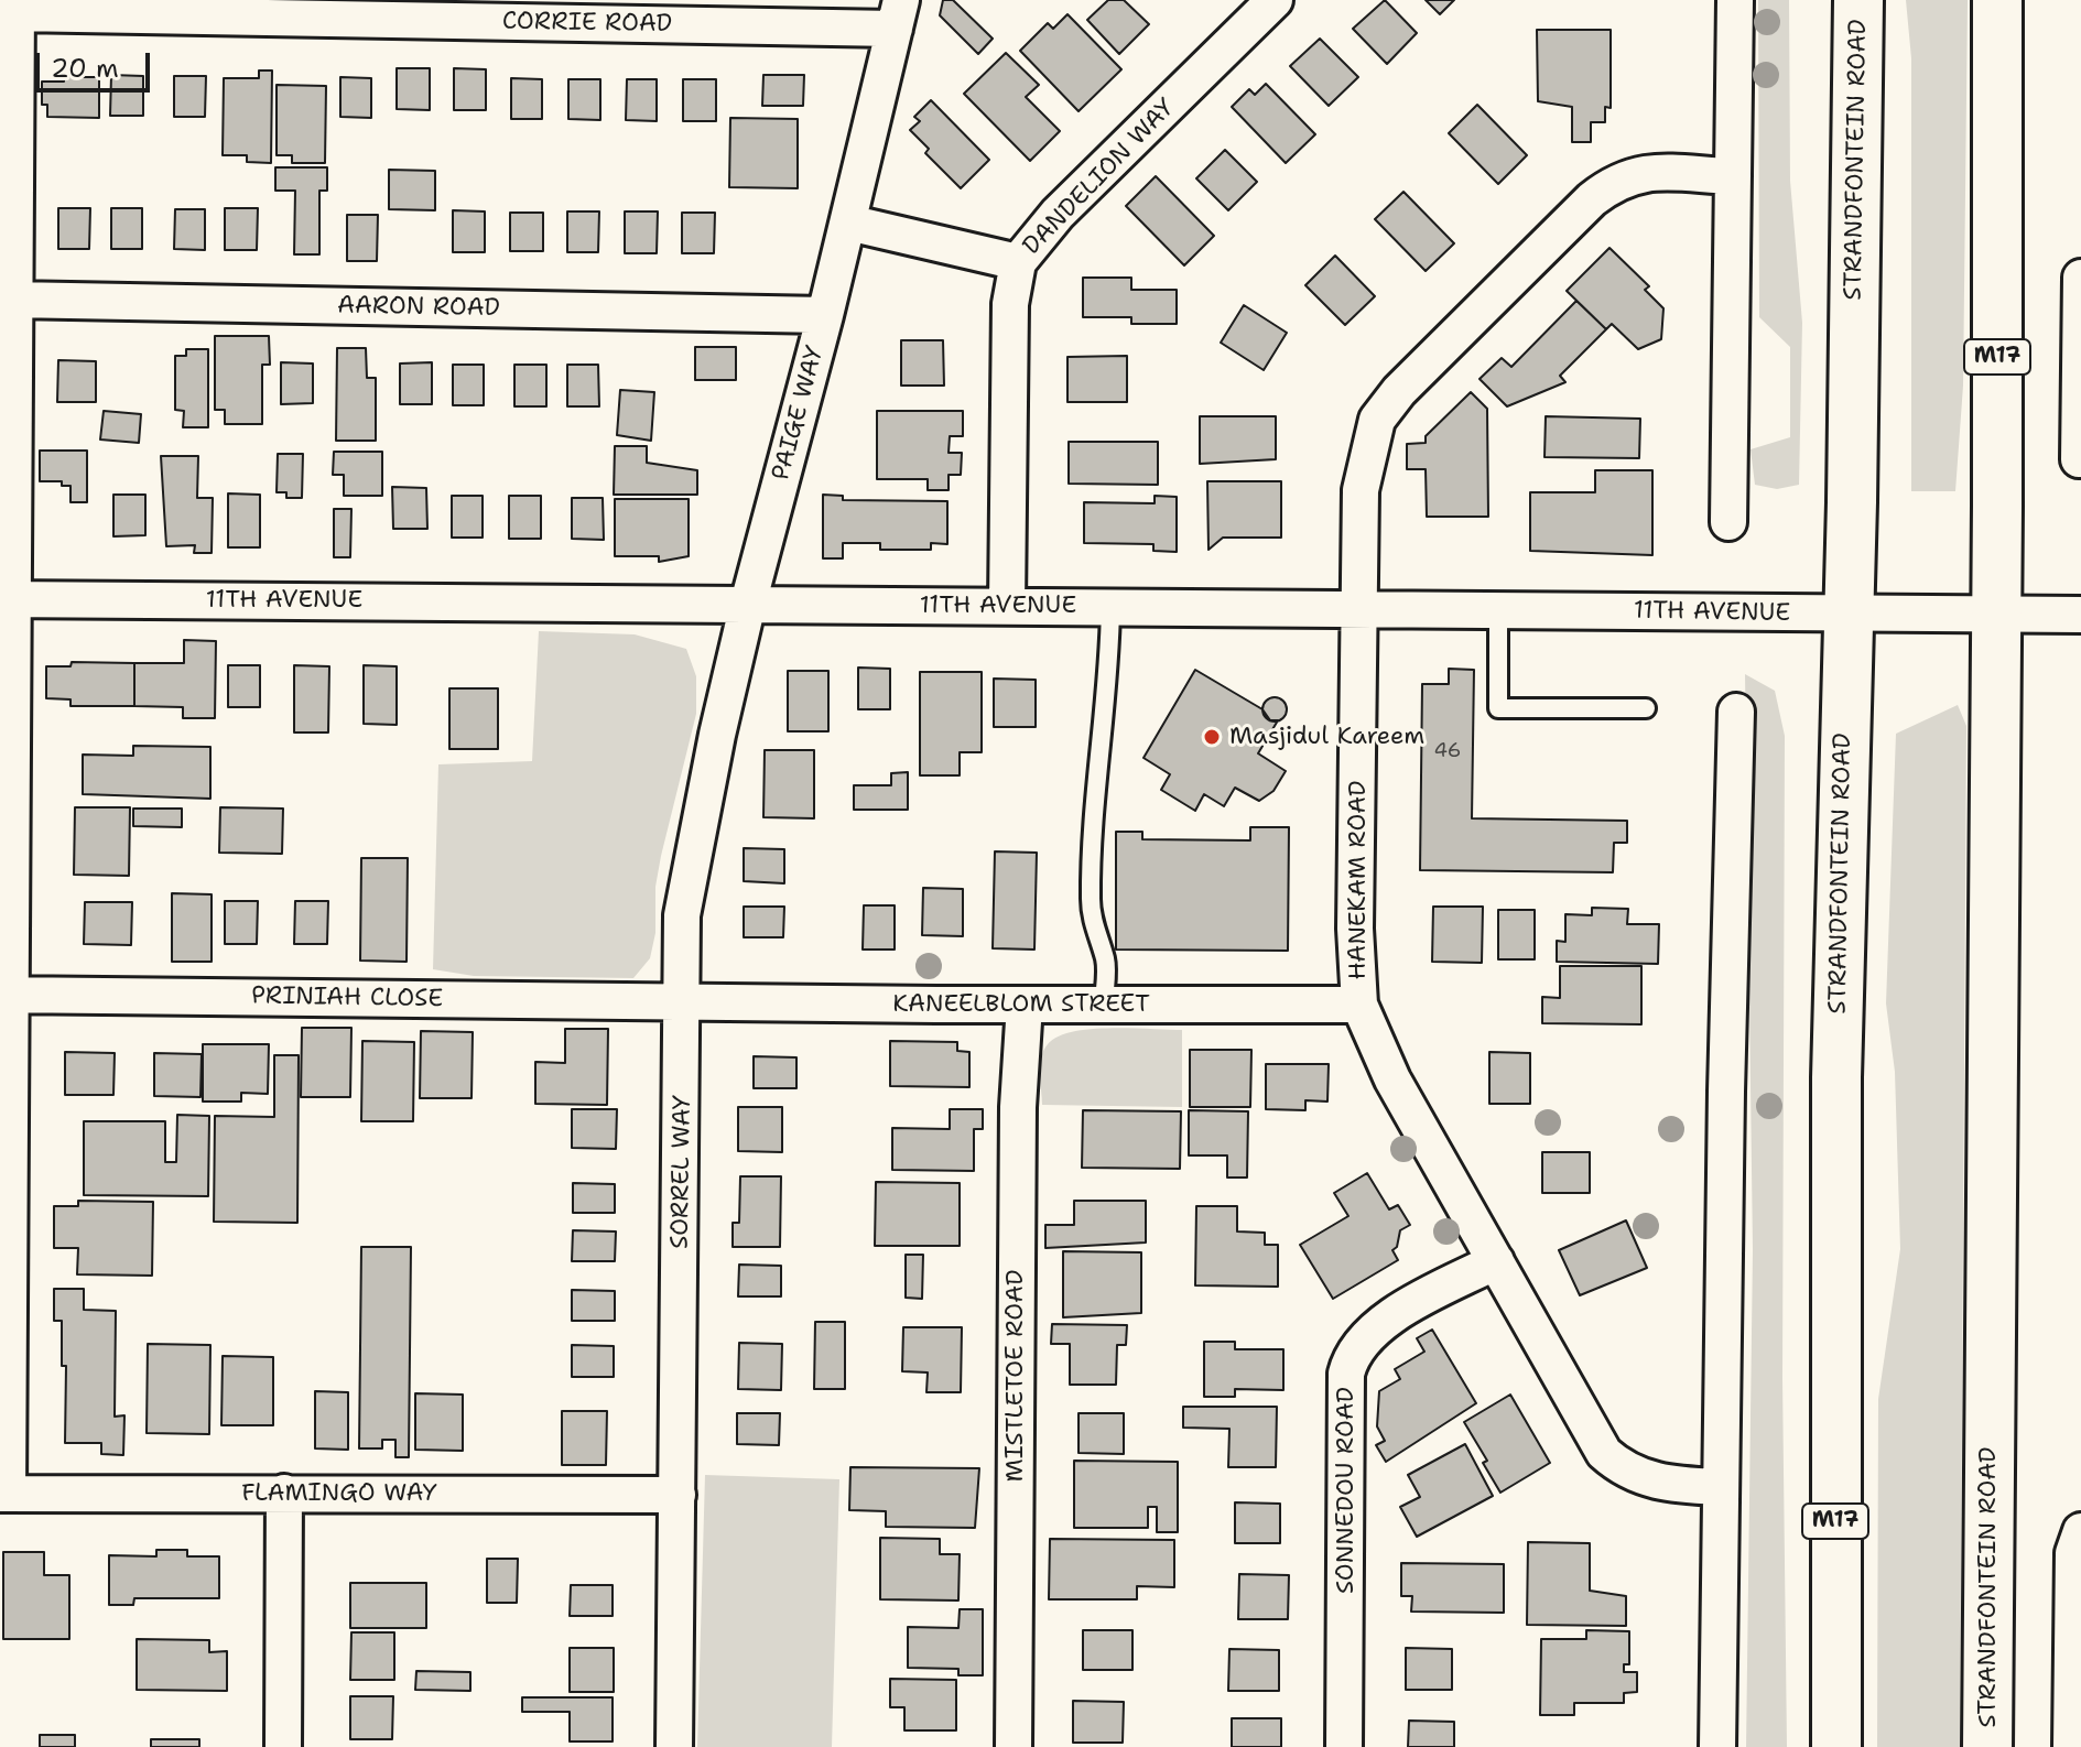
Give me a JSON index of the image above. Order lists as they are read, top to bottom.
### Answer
{
  "streets": {
    "main road": ["STRANDFONTEIN ROAD", "M17"],
    "street": [
      "CORRIE ROAD",
      "DANDELION WAY",
      "AARON ROAD",
      "PAIGE WAY",
      "11TH AVENUE",
      "HANEKAM ROAD",
      "PRINIAH CLOSE",
      "KANEELBLOM STREET",
      "SORREL WAY",
      "MISTLETOE ROAD",
      "SONNEDOU ROAD",
      "FLAMINGO WAY"
    ]
  },
  "crossings": [
    ["CORRIE ROAD", "PAIGE WAY"],
    ["STRANDFONTEIN ROAD", "11TH AVENUE"],
    ["DANDELION WAY", "11TH AVENUE"],
    ["AARON ROAD", "PAIGE WAY"],
    ["PAIGE WAY", "11TH AVENUE"],
    ["PAIGE WAY", "SORREL WAY"],
    ["11TH AVENUE", "HANEKAM ROAD"],
    ["11TH AVENUE", "SORREL WAY"],
    ["HANEKAM ROAD", "KANEELBLOM STREET"],
    ["HANEKAM ROAD", "SONNEDOU ROAD"],
    ["PRINIAH CLOSE", "KANEELBLOM STREET"],
    ["PRINIAH CLOSE", "SORREL WAY"],
    ["KANEELBLOM STREET", "SORREL WAY"],
    ["KANEELBLOM STREET", "MISTLETOE ROAD"],
    ["SORREL WAY", "FLAMINGO WAY"]
  ],
  "places": ["Masjidul Kareem"],
  "house_numbers": ["46"],
  "scale_bar": "20 m"
}
